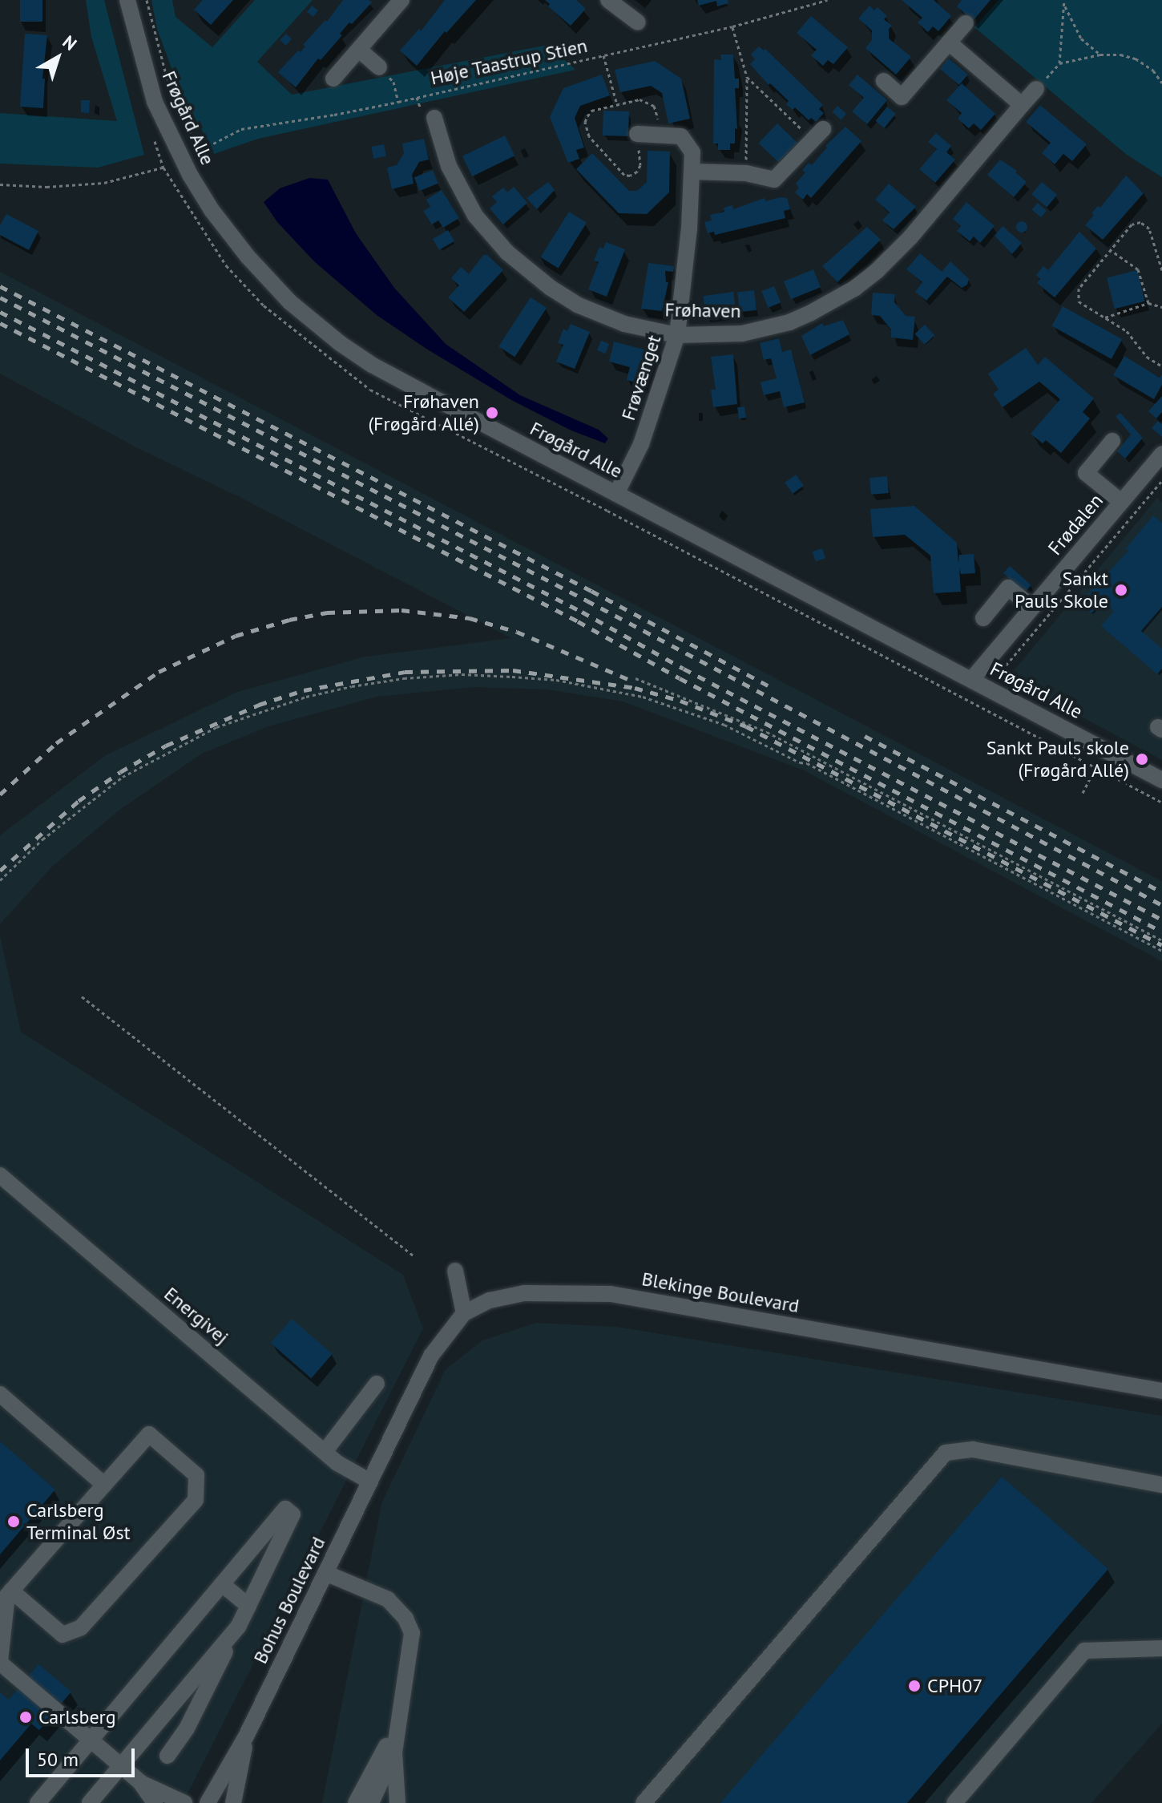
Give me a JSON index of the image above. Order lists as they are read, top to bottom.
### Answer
{
  "streets": {
    "street": [
      "Frøgård Alle",
      "Frøhaven",
      "Frøvænget",
      "Frødalen",
      "Blekinge Boulevard",
      "Energivej",
      "Bohus Boulevard"
    ],
    "path": ["Høje Taastrup Stien"]
  },
  "crossings": [
    ["Frøgård Alle", "Frøvænget"],
    ["Frøgård Alle", "Frødalen"],
    ["Frøhaven", "Frøvænget"],
    ["Blekinge Boulevard", "Energivej"],
    ["Blekinge Boulevard", "Bohus Boulevard"],
    ["Energivej", "Bohus Boulevard"]
  ],
  "places": [
    "Frøhaven (Frøgård Allé)",
    "Sankt Pauls Skole",
    "Sankt Pauls skole (Frøgård Allé)",
    "Carlsberg Terminal Øst",
    "CPH07",
    "Carlsberg"
  ],
  "scale_bar": "50 m",
  "north": "top right"
}
